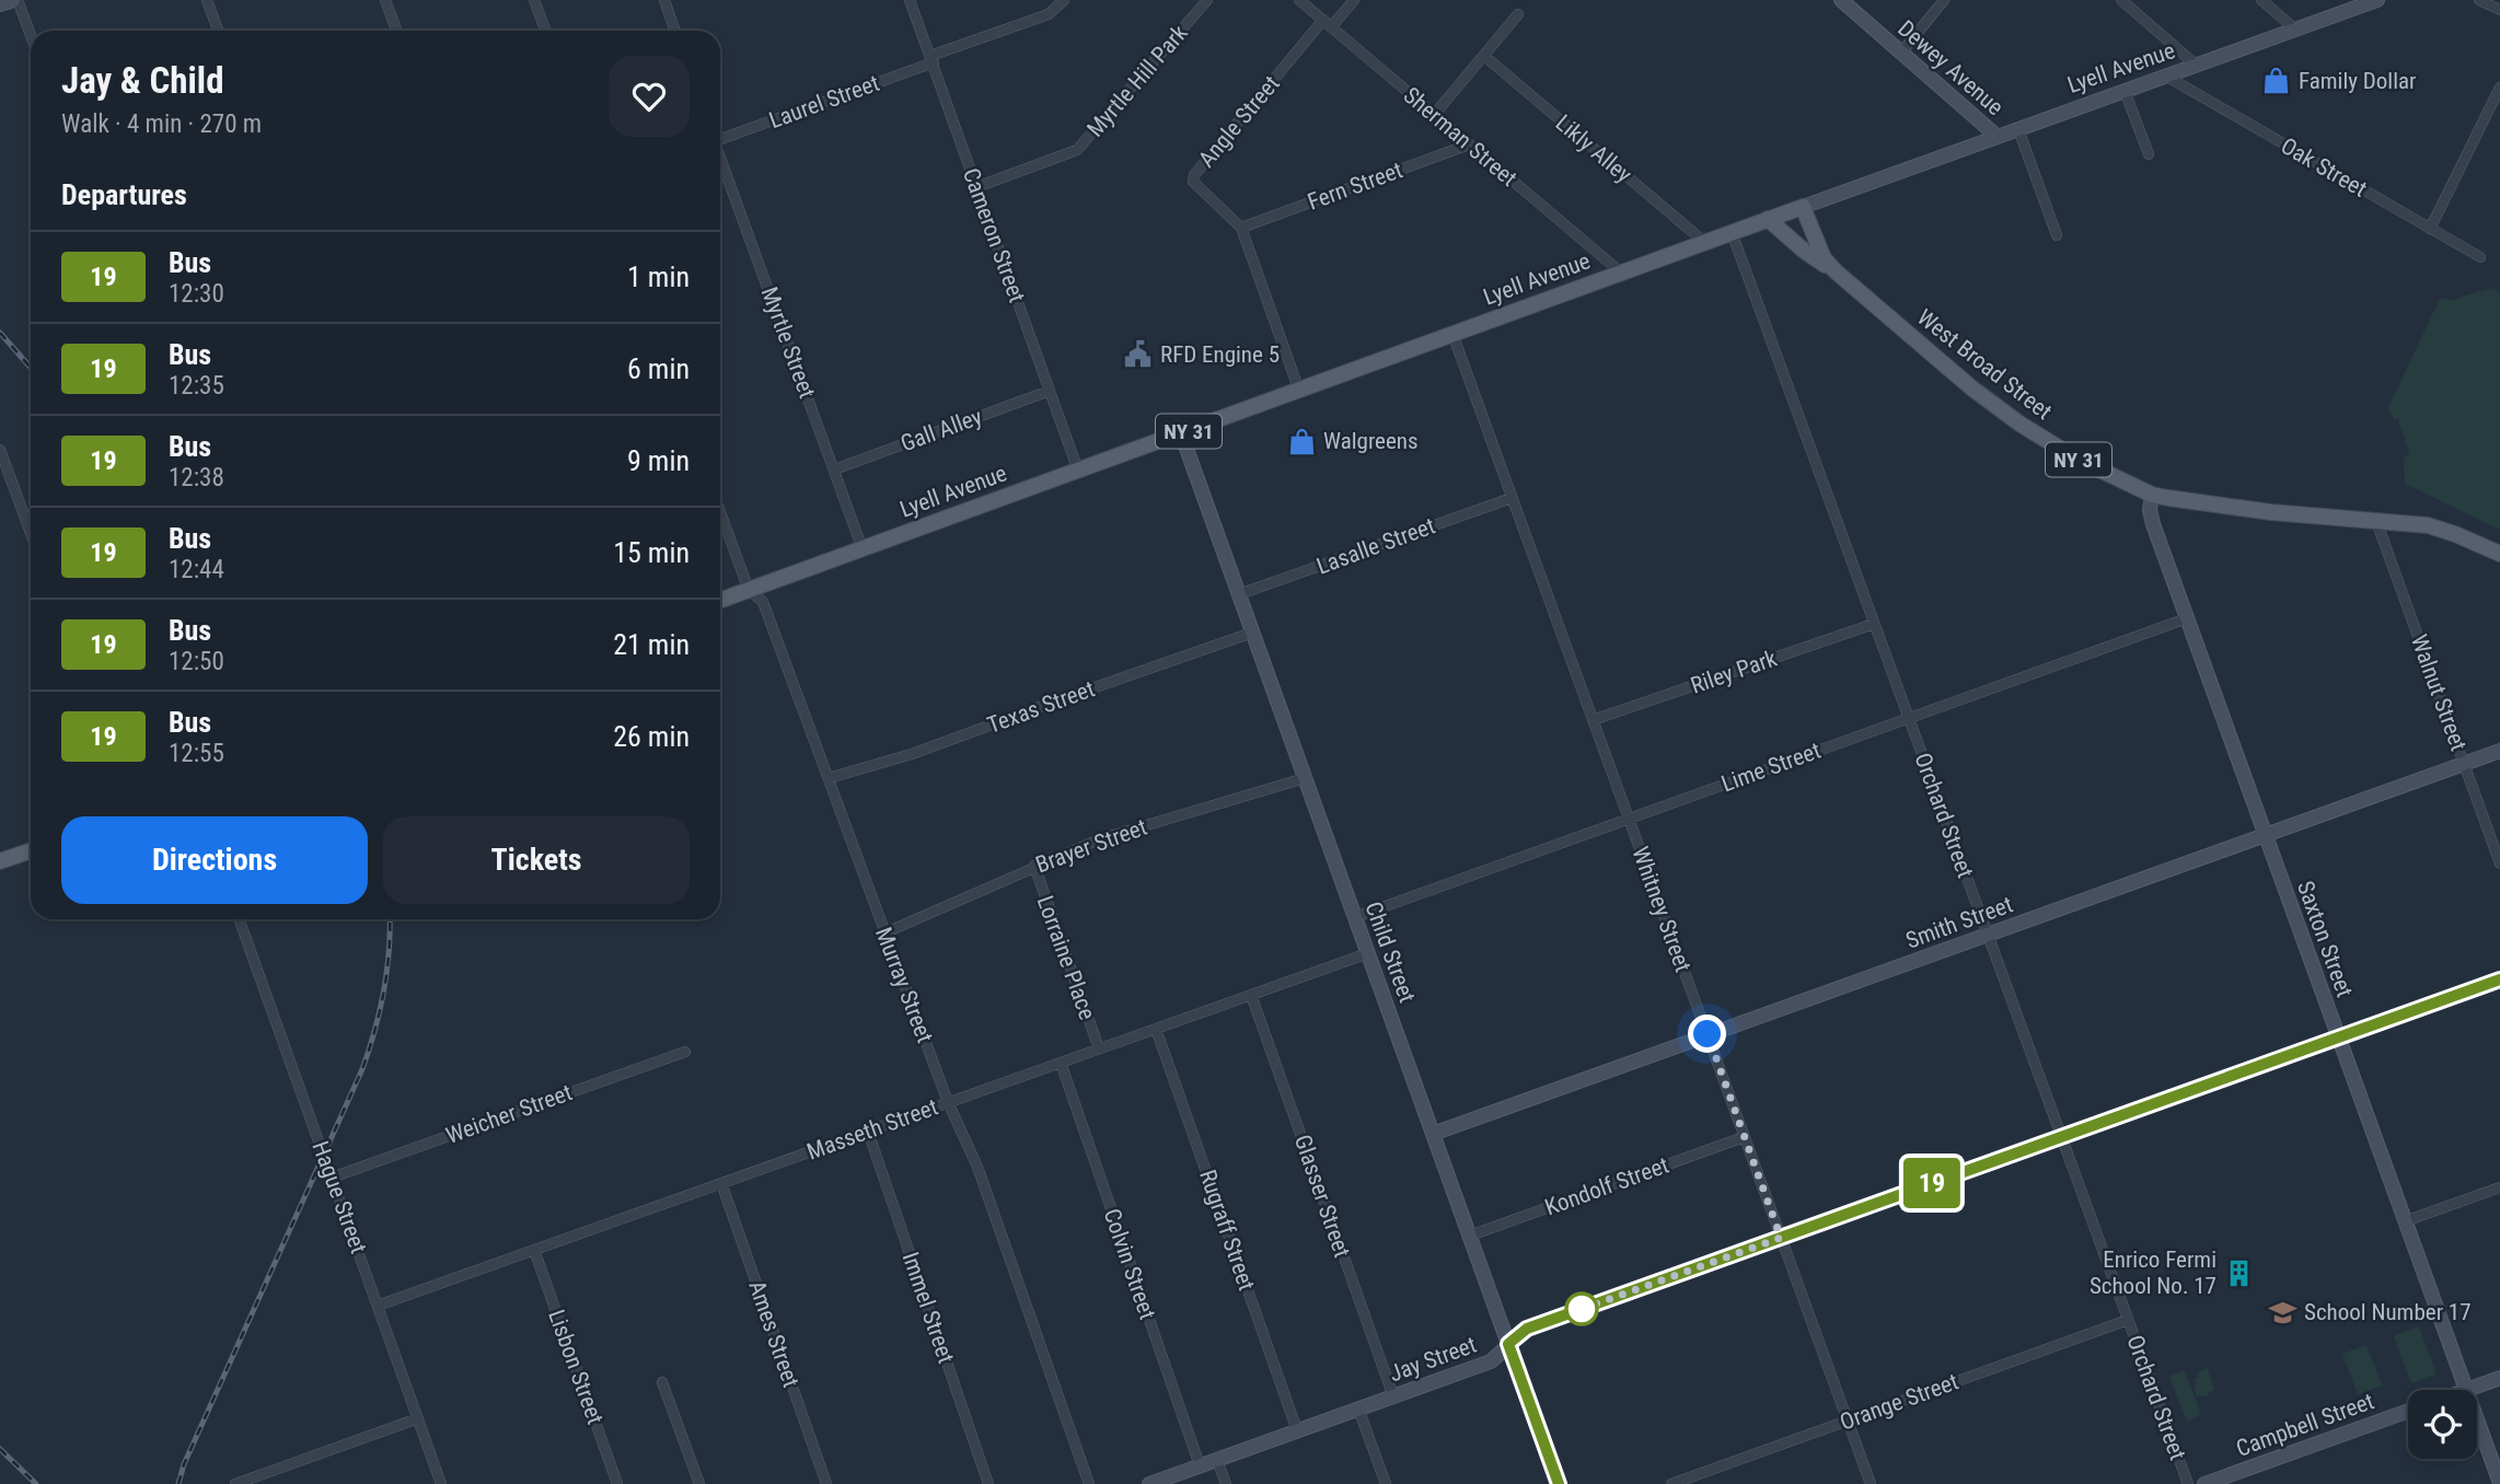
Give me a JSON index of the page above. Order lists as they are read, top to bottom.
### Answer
{
  "streets": {
    "main road": ["Lyell Avenue", "West Broad Street", "NY 31"],
    "street": [
      "Dewey Avenue",
      "Myrtle Hill Park",
      "Laurel Street",
      "Angle Street",
      "Sherman Street",
      "Likly Alley",
      "Oak Street",
      "Fern Street",
      "Cameron Street",
      "Myrtle Street",
      "Gall Alley",
      "Lasalle Street",
      "Riley Park",
      "Walnut Street",
      "Texas Street",
      "Lime Street",
      "Orchard Street",
      "Brayer Street",
      "Whitney Street",
      "Smith Street",
      "Saxton Street",
      "Child Street",
      "Lorraine Place",
      "Murray Street",
      "Weicher Street",
      "Masseth Street",
      "Kondolf Street",
      "Glasser Street",
      "Hague Street",
      "Rugraff Street",
      "Colvin Street",
      "Immel Street",
      "Ames Street",
      "Jay Street",
      "Lisbon Street",
      "Orange Street",
      "Campbell Street"
    ]
  },
  "crossings": [
    ["Dewey Avenue", "Lyell Avenue"],
    ["Lyell Avenue", "Angle Street"],
    ["Lyell Avenue", "Sherman Street"],
    ["Lyell Avenue", "Likly Alley"],
    ["Lyell Avenue", "Oak Street"],
    ["Lyell Avenue", "Cameron Street"],
    ["Lyell Avenue", "Myrtle Street"],
    ["Lyell Avenue", "West Broad Street"],
    ["Lyell Avenue", "NY 31"],
    ["Lyell Avenue", "Orchard Street"],
    ["Lyell Avenue", "Whitney Street"],
    ["Lyell Avenue", "Child Street"],
    ["Lyell Avenue", "Murray Street"],
    ["Myrtle Hill Park", "Cameron Street"],
    ["Laurel Street", "Cameron Street"],
    ["Angle Street", "Sherman Street"],
    ["Angle Street", "Fern Street"],
    ["Sherman Street", "Fern Street"],
    ["Cameron Street", "Gall Alley"],
    ["Myrtle Street", "Gall Alley"],
    ["West Broad Street", "NY 31"],
    ["West Broad Street", "Walnut Street"],
    ["West Broad Street", "Saxton Street"],
    ["Lasalle Street", "Whitney Street"],
    ["Lasalle Street", "Child Street"],
    ["Riley Park", "Orchard Street"],
    ["Riley Park", "Whitney Street"],
    ["Walnut Street", "Smith Street"],
    ["Texas Street", "Child Street"],
    ["Texas Street", "Murray Street"],
    ["Lime Street", "Orchard Street"],
    ["Lime Street", "Whitney Street"],
    ["Lime Street", "Saxton Street"],
    ["Lime Street", "Child Street"],
    ["Orchard Street", "Smith Street"],
    ["Orchard Street", "Jay Street"],
    ["Orchard Street", "Orange Street"],
    ["Brayer Street", "Child Street"],
    ["Brayer Street", "Lorraine Place"],
    ["Brayer Street", "Murray Street"],
    ["Whitney Street", "Smith Street"],
    ["Whitney Street", "Kondolf Street"],
    ["Whitney Street", "Jay Street"],
    ["Whitney Street", "Orange Street"],
    ["Smith Street", "Saxton Street"],
    ["Smith Street", "Child Street"],
    ["Saxton Street", "Jay Street"],
    ["Child Street", "Masseth Street"],
    ["Child Street", "Kondolf Street"],
    ["Child Street", "Jay Street"],
    ["Lorraine Place", "Masseth Street"],
    ["Murray Street", "Masseth Street"],
    ["Weicher Street", "Hague Street"],
    ["Masseth Street", "Glasser Street"],
    ["Masseth Street", "Hague Street"],
    ["Masseth Street", "Rugraff Street"],
    ["Masseth Street", "Colvin Street"],
    ["Masseth Street", "Immel Street"],
    ["Masseth Street", "Ames Street"],
    ["Masseth Street", "Lisbon Street"],
    ["Glasser Street", "Jay Street"],
    ["Rugraff Street", "Jay Street"],
    ["Colvin Street", "Jay Street"]
  ],
  "places": {
    "shop": ["Family Dollar", "Walgreens"],
    "public building": ["RFD Engine 5"],
    "building": ["Enrico Fermi School No. 17"],
    "school or university": ["School Number 17"]
  },
  "lines": ["bus line 19"],
  "page": {
    "on_map": "19",
    "heading": [
      ["Jay & Child", "Walk · 4 min · 270 m"],
      "Departures"
    ],
    "list": [
      {
        "mark": "19",
        "name": "Bus",
        "note": "12:30",
        "value": "1 min"
      },
      {
        "mark": "19",
        "name": "Bus",
        "note": "12:35",
        "value": "6 min"
      },
      {
        "mark": "19",
        "name": "Bus",
        "note": "12:38",
        "value": "9 min"
      },
      {
        "mark": "19",
        "name": "Bus",
        "note": "12:44",
        "value": "15 min"
      },
      {
        "mark": "19",
        "name": "Bus",
        "note": "12:50",
        "value": "21 min"
      },
      {
        "mark": "19",
        "name": "Bus",
        "note": "12:55",
        "value": "26 min"
      }
    ],
    "buttons": ["Directions", "Tickets"]
  }
}
